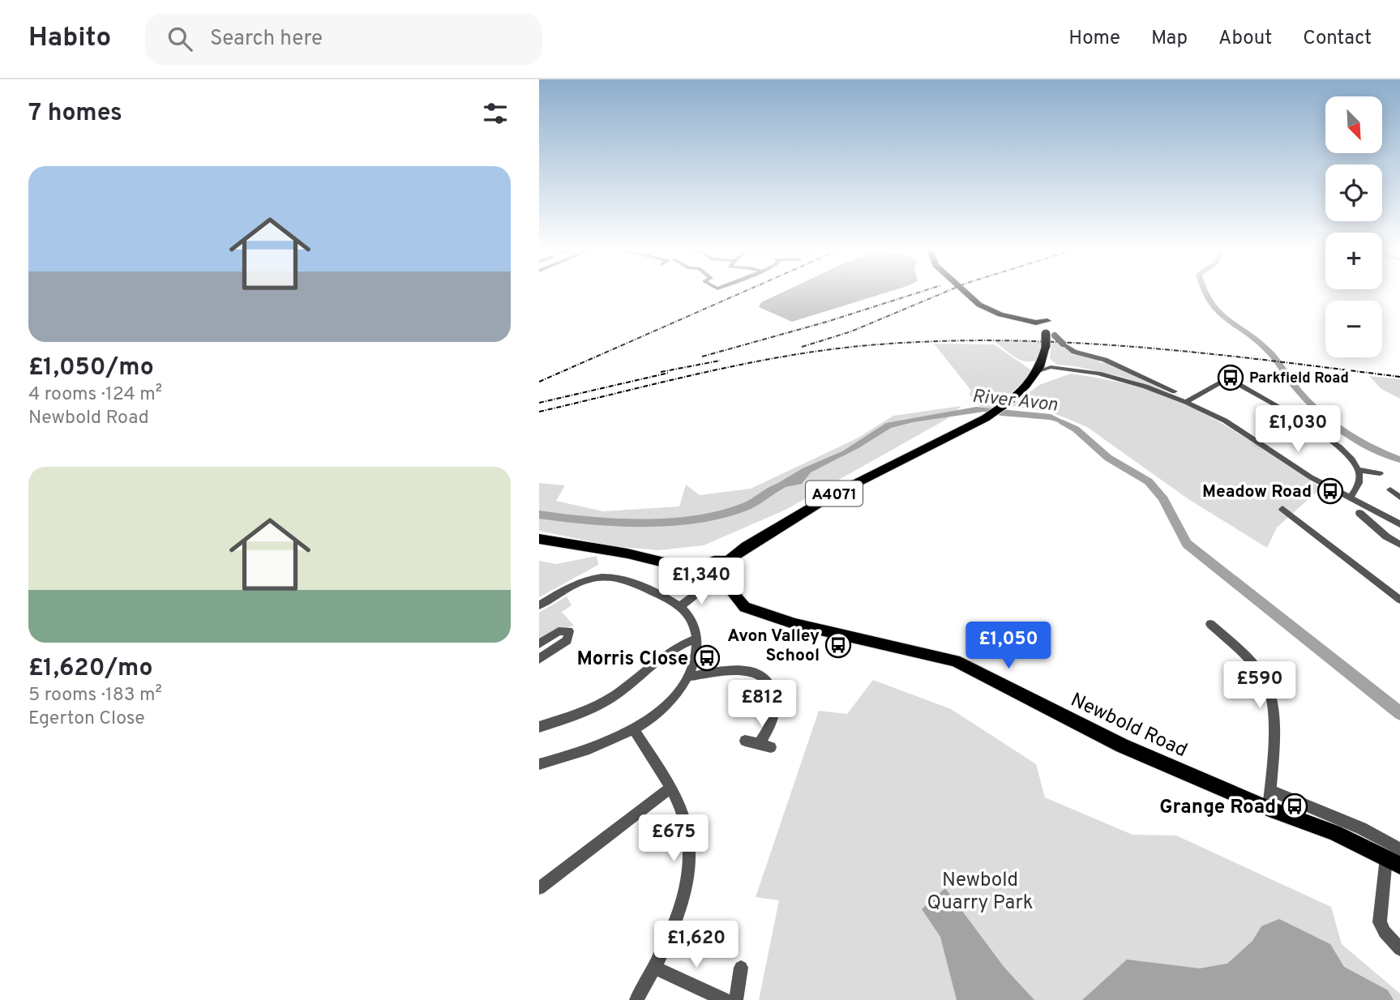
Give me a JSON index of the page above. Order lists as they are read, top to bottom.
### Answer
{
  "streets": {
    "highway": ["A4071"],
    "main road": ["Newbold Road"]
  },
  "crossings": [
    ["A4071", "Newbold Road"]
  ],
  "water": ["River Avon"],
  "parks": ["Newbold Quarry Park"],
  "places": {
    "bus stop": [
      "Parkfield Road",
      "Meadow Road",
      "Avon Valley School",
      "Morris Close",
      "Grange Road"
    ]
  },
  "north": "bottom right",
  "page": {
    "header": "Habito",
    "search": "Search here",
    "nav": [
      "Home",
      "Map",
      "About",
      "Contact"
    ],
    "heading": "7 homes",
    "map_buttons": ["+", "−"],
    "list": [
      {
        "name": "£1,050/mo",
        "note": "4 rooms · 124 m² · Newbold Road"
      },
      {
        "name": "£1,620/mo",
        "note": "5 rooms · 183 m² · Egerton Close"
      }
    ],
    "price": [
      "£1,030",
      "£1,340",
      "£1,050",
      "£590",
      "£812",
      "£675",
      "£1,620"
    ]
  }
}
